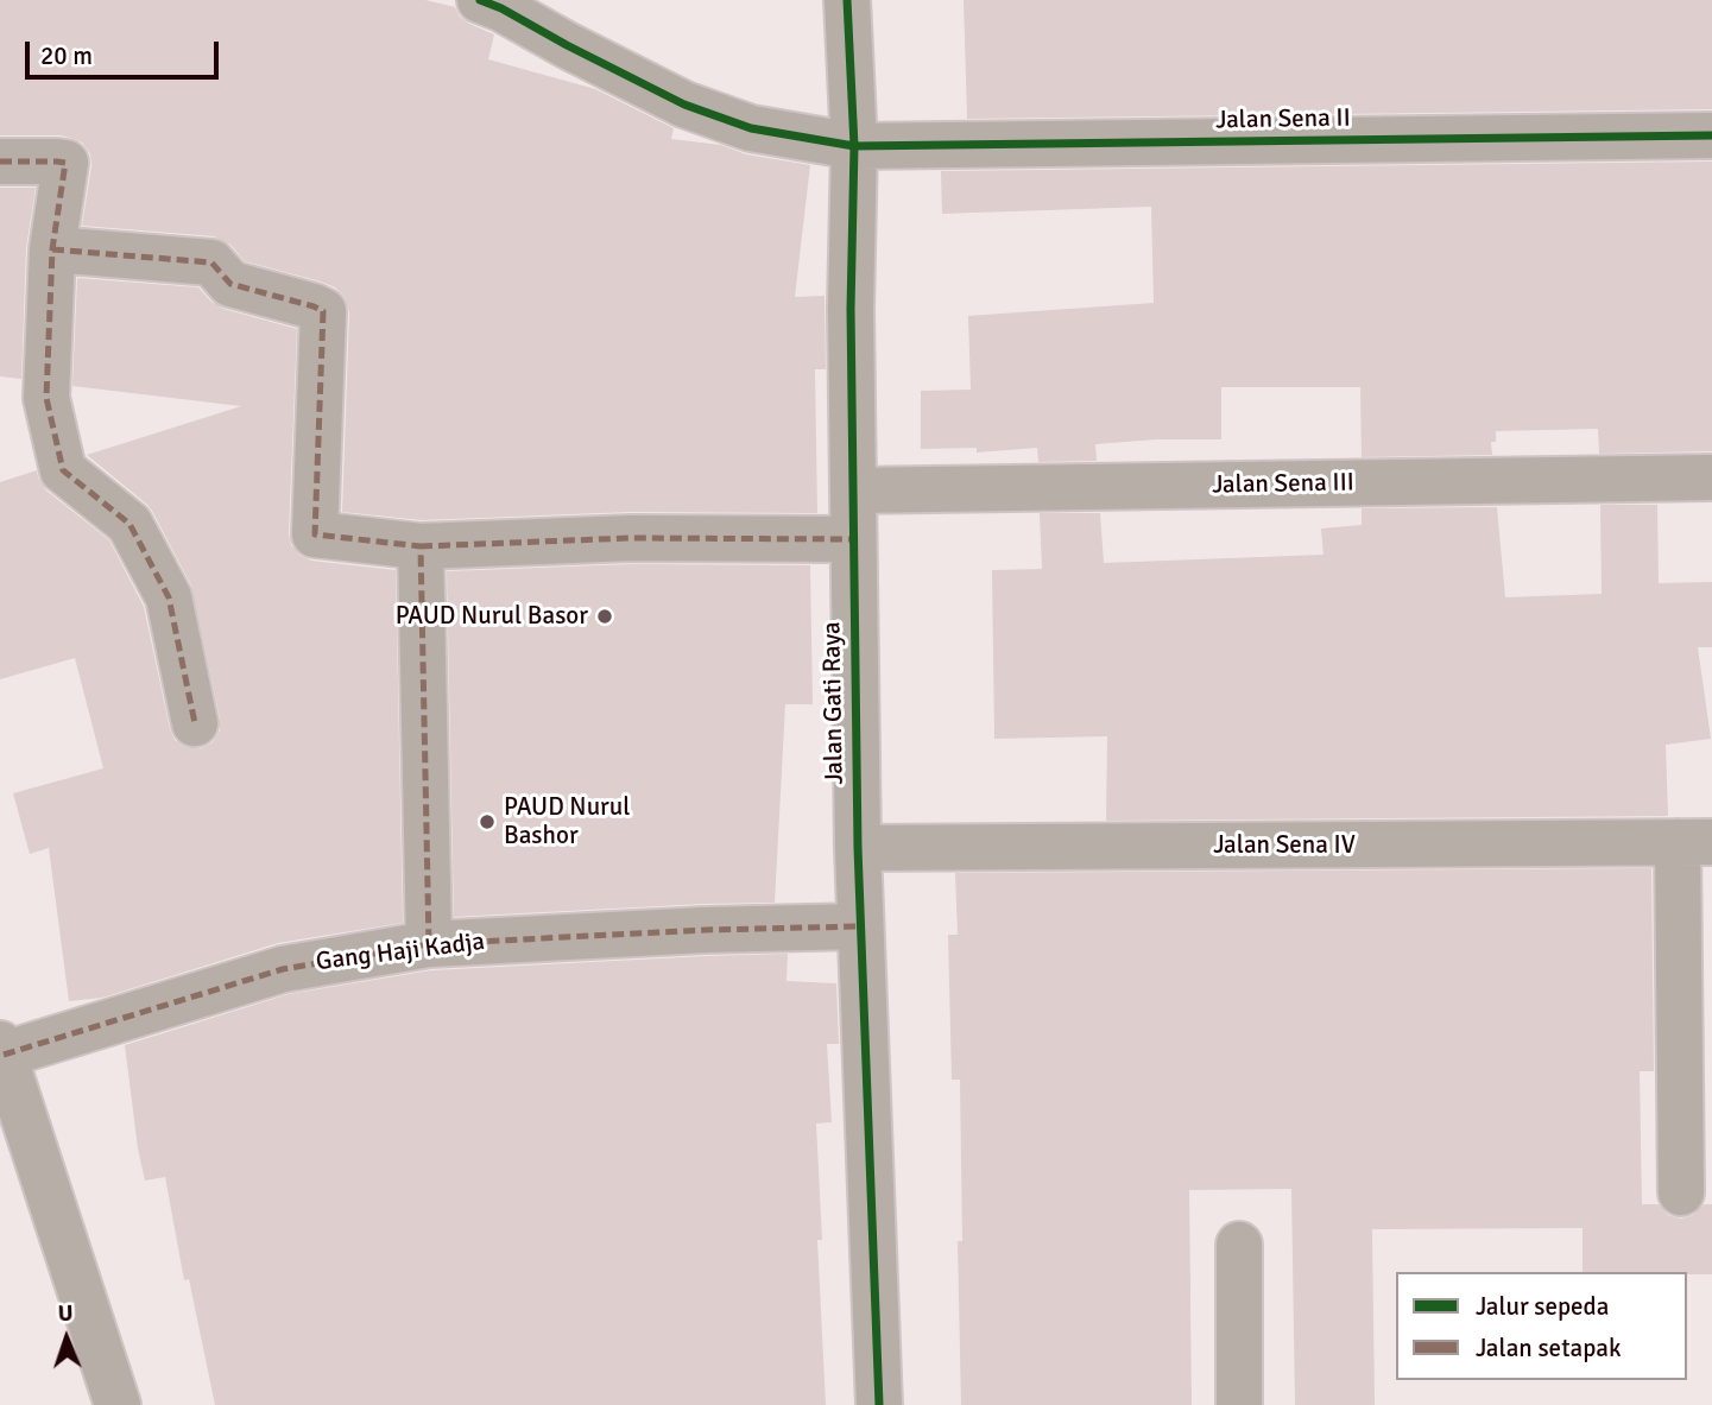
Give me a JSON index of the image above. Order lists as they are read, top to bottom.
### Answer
{
  "streets": {
    "street": [
      "Jalan Sena II",
      "Jalan Sena III",
      "Jalan Gati Raya",
      "Jalan Sena IV",
      "Gang Haji Kadja"
    ]
  },
  "crossings": [
    ["Jalan Sena II", "Jalan Gati Raya"],
    ["Jalan Sena III", "Jalan Gati Raya"],
    ["Jalan Gati Raya", "Jalan Sena IV"],
    ["Jalan Gati Raya", "Gang Haji Kadja"]
  ],
  "places": ["PAUD Nurul Basor", "PAUD Nurul Bashor"],
  "legend": ["Jalur sepeda", "Jalan setapak"],
  "scale_bar": "20 m",
  "north": "top"
}
